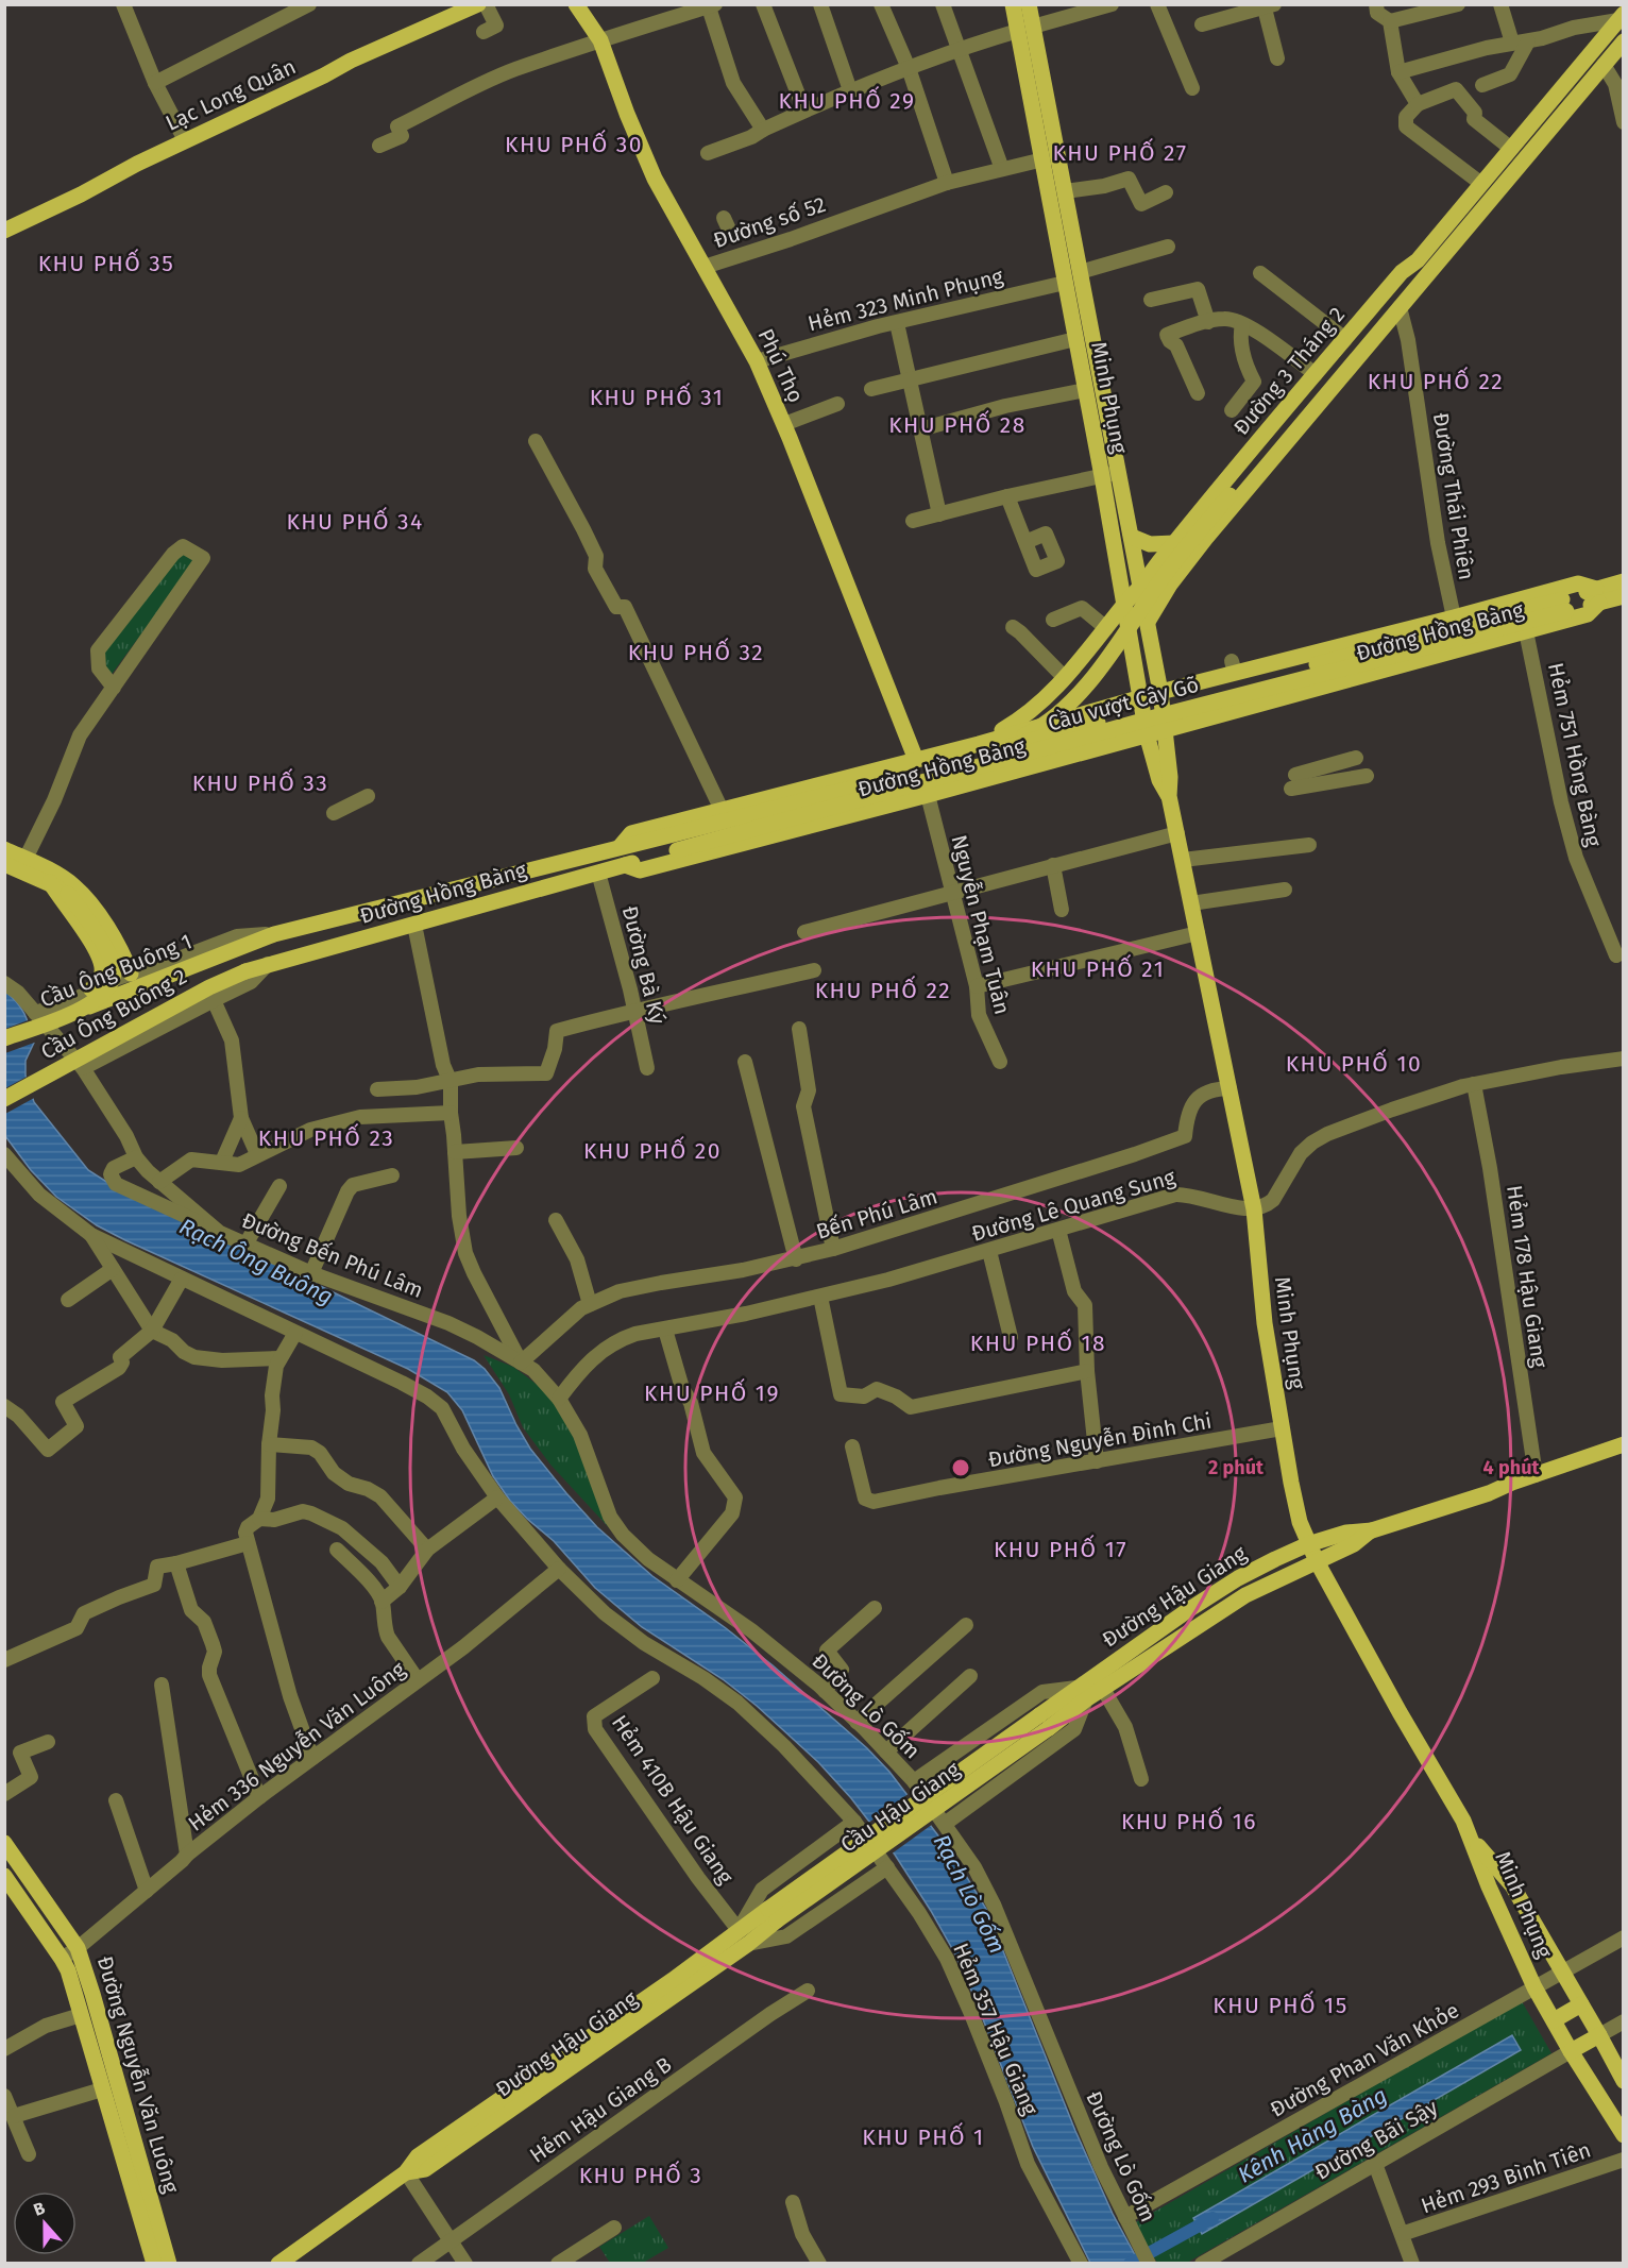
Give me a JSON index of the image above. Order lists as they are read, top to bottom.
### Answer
{
  "streets": {
    "main road": [
      "Lạc Long Quân",
      "Phú Thọ",
      "Đường 3 Tháng 2",
      "Minh Phụng",
      "Đường Hồng Bàng",
      "Cầu vượt Cây Gõ",
      "Cầu Ông Buông 1",
      "Cầu Ông Buông 2",
      "Đường Hậu Giang",
      "Cầu Hậu Giang",
      "Đường Nguyễn Văn Luông"
    ],
    "street": [
      "Đường số 52",
      "Hẻm 323 Minh Phụng",
      "Đường Thái Phiên",
      "Hẻm 751 Hồng Bàng",
      "Nguyễn Phạm Tuân",
      "Đường Bà Ký",
      "Đường Lê Quang Sung",
      "Bến Phú Lâm",
      "Đường Bến Phú Lâm",
      "Hẻm 178 Hậu Giang",
      "Đường Nguyễn Đình Chi",
      "Đường Lò Gốm",
      "Hẻm 336 Nguyễn Văn Luông",
      "Hẻm 410B Hậu Giang",
      "Hẻm 357 Hậu Giang",
      "Đường Phan Văn Khỏe",
      "Hẻm Hậu Giang B",
      "Đường Bãi Sậy",
      "Hẻm 293 Bình Tiên"
    ]
  },
  "crossings": [
    ["Đường số 52", "Phú Thọ"],
    ["Đường số 52", "Minh Phụng"],
    ["Hẻm 323 Minh Phụng", "Phú Thọ"],
    ["Hẻm 323 Minh Phụng", "Minh Phụng"],
    ["Phú Thọ", "Đường Hồng Bàng"],
    ["Đường 3 Tháng 2", "Minh Phụng"],
    ["Đường 3 Tháng 2", "Đường Thái Phiên"],
    ["Đường 3 Tháng 2", "Đường Hồng Bàng"],
    ["Đường 3 Tháng 2", "Cầu vượt Cây Gõ"],
    ["Minh Phụng", "Đường Hồng Bàng"],
    ["Minh Phụng", "Đường Lê Quang Sung"],
    ["Minh Phụng", "Bến Phú Lâm"],
    ["Minh Phụng", "Đường Nguyễn Đình Chi"],
    ["Minh Phụng", "Đường Hậu Giang"],
    ["Minh Phụng", "Đường Phan Văn Khỏe"],
    ["Minh Phụng", "Đường Bãi Sậy"],
    ["Đường Thái Phiên", "Đường Hồng Bàng"],
    ["Đường Hồng Bàng", "Cầu vượt Cây Gõ"],
    ["Đường Hồng Bàng", "Hẻm 751 Hồng Bàng"],
    ["Đường Hồng Bàng", "Nguyễn Phạm Tuân"],
    ["Đường Hồng Bàng", "Đường Bà Ký"],
    ["Đường Hồng Bàng", "Cầu Ông Buông 1"],
    ["Đường Hồng Bàng", "Cầu Ông Buông 2"],
    ["Đường Hồng Bàng", "Đường Bến Phú Lâm"],
    ["Đường Lê Quang Sung", "Đường Lò Gốm"],
    ["Bến Phú Lâm", "Đường Bến Phú Lâm"],
    ["Bến Phú Lâm", "Đường Lò Gốm"],
    ["Đường Bến Phú Lâm", "Đường Lò Gốm"],
    ["Hẻm 178 Hậu Giang", "Đường Hậu Giang"],
    ["Đường Hậu Giang", "Đường Lò Gốm"],
    ["Đường Hậu Giang", "Hẻm 410B Hậu Giang"],
    ["Đường Hậu Giang", "Cầu Hậu Giang"],
    ["Đường Hậu Giang", "Hẻm 357 Hậu Giang"],
    ["Đường Lò Gốm", "Đường Phan Văn Khỏe"],
    ["Hẻm 336 Nguyễn Văn Luông", "Hẻm 357 Hậu Giang"],
    ["Hẻm 336 Nguyễn Văn Luông", "Đường Nguyễn Văn Luông"]
  ],
  "districts": [
    "KHU PHỐ 29",
    "KHU PHỐ 30",
    "KHU PHỐ 27",
    "KHU PHỐ 35",
    "KHU PHỐ 22",
    "KHU PHỐ 31",
    "KHU PHỐ 28",
    "KHU PHỐ 34",
    "KHU PHỐ 32",
    "KHU PHỐ 33",
    "KHU PHỐ 21",
    "KHU PHỐ 22",
    "KHU PHỐ 10",
    "KHU PHỐ 23",
    "KHU PHỐ 20",
    "KHU PHỐ 18",
    "KHU PHỐ 19",
    "KHU PHỐ 17",
    "KHU PHỐ 16",
    "KHU PHỐ 15",
    "KHU PHỐ 1",
    "KHU PHỐ 3"
  ],
  "water": ["Rạch Ông Buông", "Rạch Lò Gốm", "Kênh Hàng Bàng"],
  "north": "top",
  "rings": ["2 phút", "4 phút"]
}
